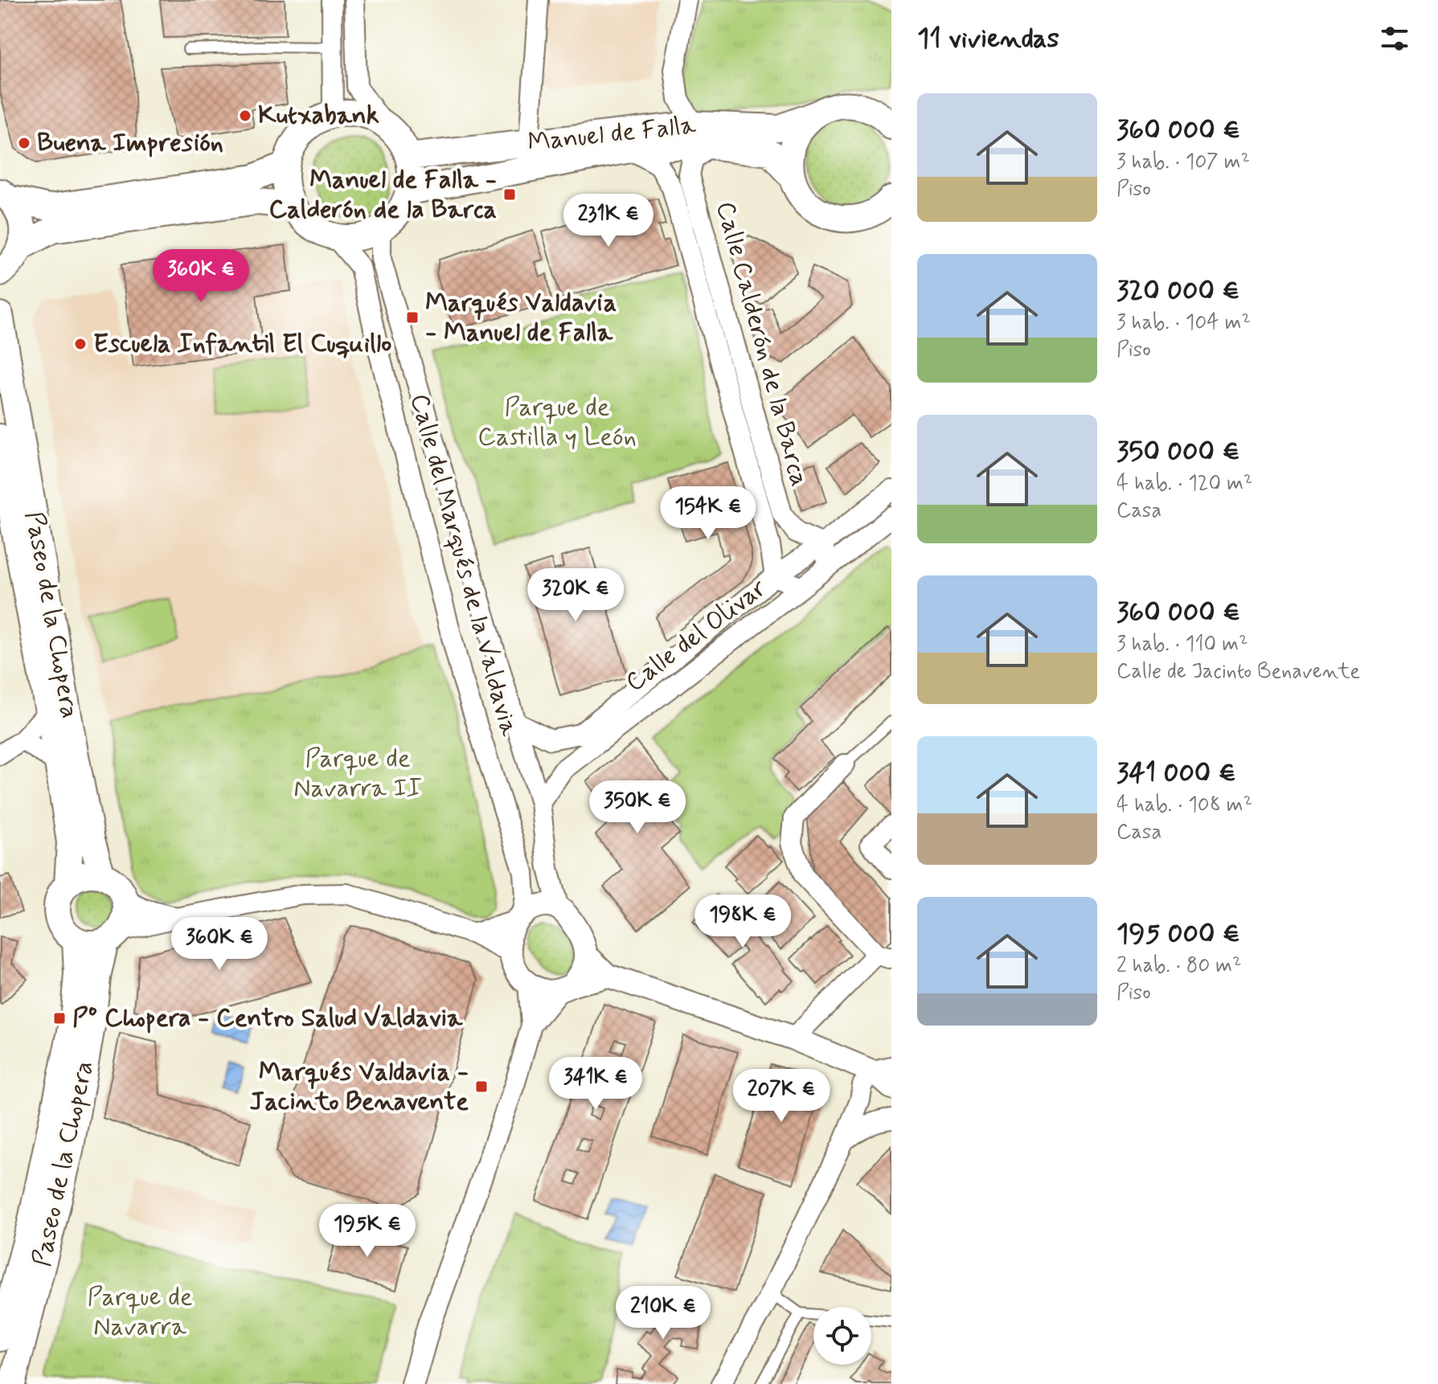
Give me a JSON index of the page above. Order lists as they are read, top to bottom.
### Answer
{
  "streets": {
    "main road": ["Manuel de Falla", "Paseo de la Chopera"],
    "street": ["Calle Calderón de la Barca", "Calle del Marqués de la Valdavia", "Calle del Olivar"]
  },
  "crossings": [
    ["Manuel de Falla", "Calle Calderón de la Barca"],
    ["Manuel de Falla", "Calle del Marqués de la Valdavia"],
    ["Calle Calderón de la Barca", "Calle del Olivar"],
    ["Calle del Marqués de la Valdavia", "Calle del Olivar"]
  ],
  "parks": ["Parque de Castilla y León", "Parque de Navarra II", "Parque de Navarra"],
  "places": {
    "other": ["Kutxabank", "Buena Impresión", "Escuela Infantil El Cuquillo"],
    "transit": [
      "Manuel de Falla - Calderón de la Barca",
      "Marqués Valdavia - Manuel de Falla",
      "Pº Chopera - Centro Salud Valdavia",
      "Marqués Valdavia - Jacinto Benavente"
    ]
  },
  "page": {
    "heading": "11 viviendas",
    "list": [
      {
        "name": "360 000 €",
        "note": "3 hab. · 107 m² · Piso"
      },
      {
        "name": "320 000 €",
        "note": "3 hab. · 104 m² · Piso"
      },
      {
        "name": "350 000 €",
        "note": "4 hab. · 120 m² · Casa"
      },
      {
        "name": "360 000 €",
        "note": "3 hab. · 110 m² · Calle de Jacinto Benavente"
      },
      {
        "name": "341 000 €",
        "note": "4 hab. · 108 m² · Casa"
      },
      {
        "name": "195 000 €",
        "note": "2 hab. · 80 m² · Piso"
      }
    ],
    "price": [
      "231K €",
      "360K €",
      "154K €",
      "320K €",
      "350K €",
      "198K €",
      "360K €",
      "341K €",
      "207K €",
      "195K €",
      "210K €"
    ]
  }
}
